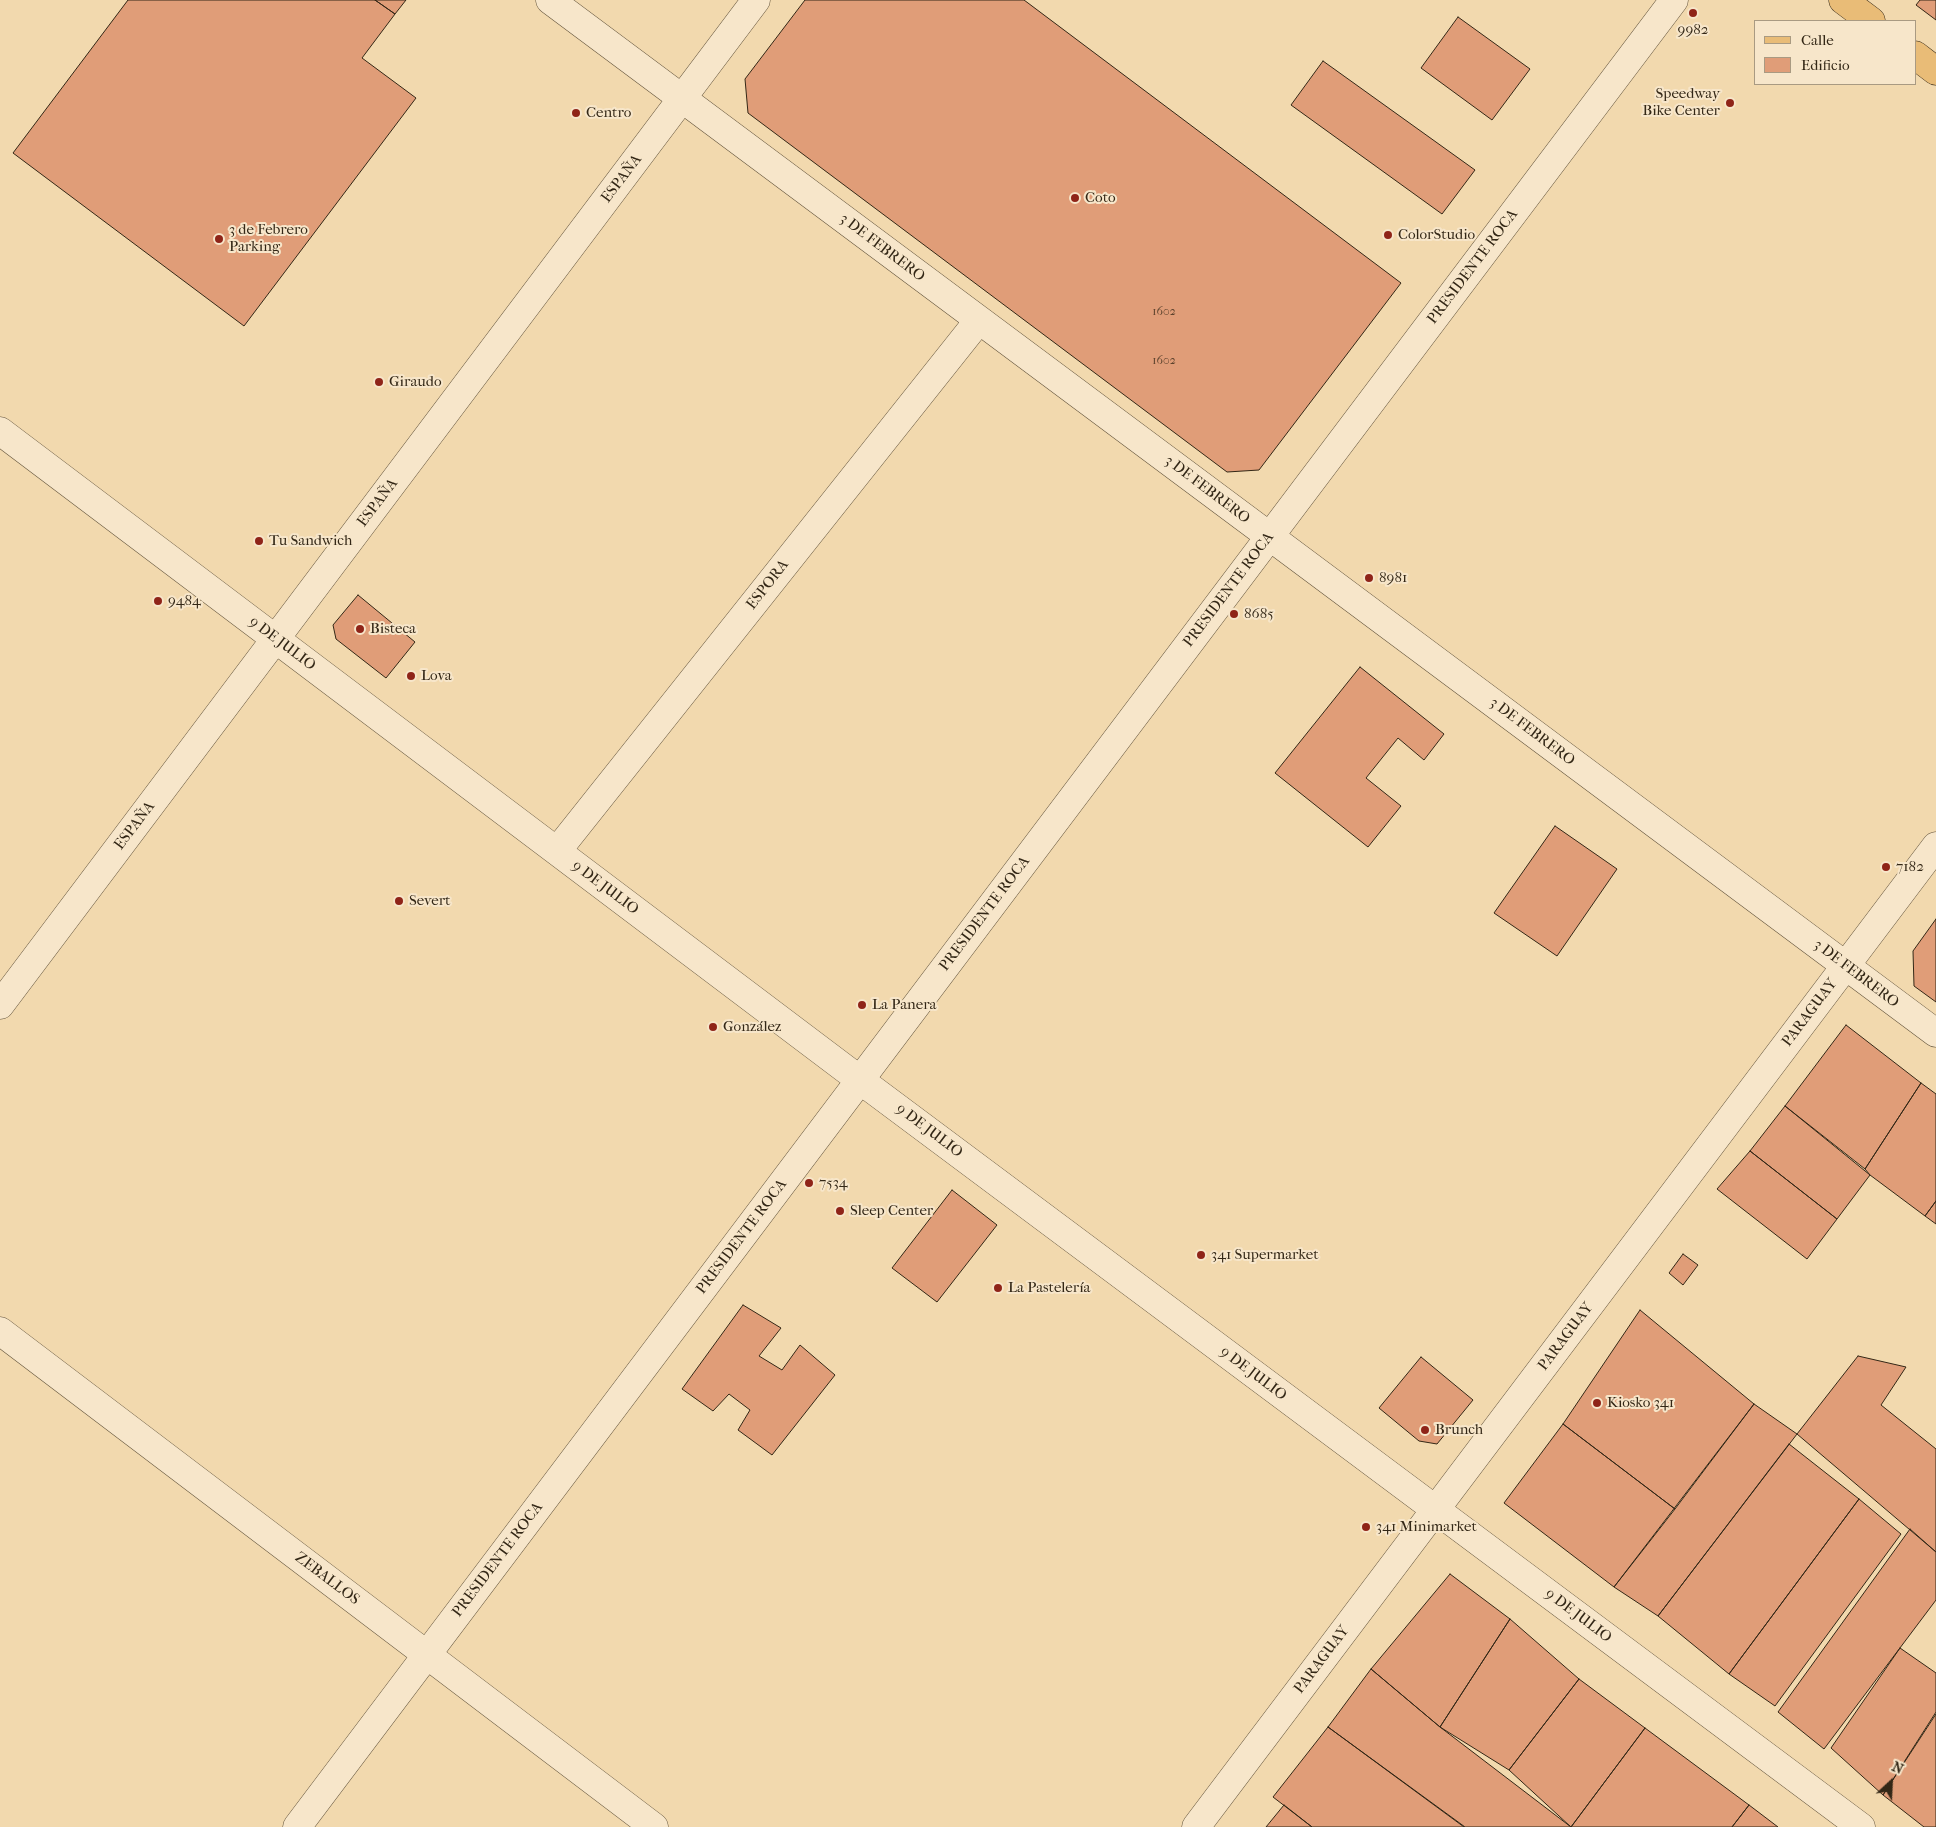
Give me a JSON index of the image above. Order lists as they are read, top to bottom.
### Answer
{
  "streets": {
    "street": [
      "ESPAÑA",
      "3 DE FEBRERO",
      "PRESIDENTE ROCA",
      "ESPORA",
      "9 DE JULIO",
      "PARAGUAY",
      "ZEBALLOS"
    ]
  },
  "crossings": [
    ["ESPAÑA", "3 DE FEBRERO"],
    ["ESPAÑA", "9 DE JULIO"],
    ["3 DE FEBRERO", "PRESIDENTE ROCA"],
    ["3 DE FEBRERO", "ESPORA"],
    ["3 DE FEBRERO", "PARAGUAY"],
    ["PRESIDENTE ROCA", "9 DE JULIO"],
    ["PRESIDENTE ROCA", "ZEBALLOS"],
    ["ESPORA", "9 DE JULIO"],
    ["9 DE JULIO", "PARAGUAY"]
  ],
  "places": [
    "9982",
    "Speedway Bike Center",
    "Centro",
    "Coto",
    "ColorStudio",
    "3 de Febrero Parking",
    "Giraudo",
    "Tu Sandwich",
    "8981",
    "9484",
    "8685",
    "Bisteca",
    "Lova",
    "7182",
    "Severt",
    "La Panera",
    "González",
    "7534",
    "Sleep Center",
    "341 Supermarket",
    "La Pastelería",
    "Kiosko 341",
    "Brunch",
    "341 Minimarket"
  ],
  "house_numbers": ["1602", "1602"],
  "legend": ["Calle", "Edificio"],
  "north": "top right"
}
